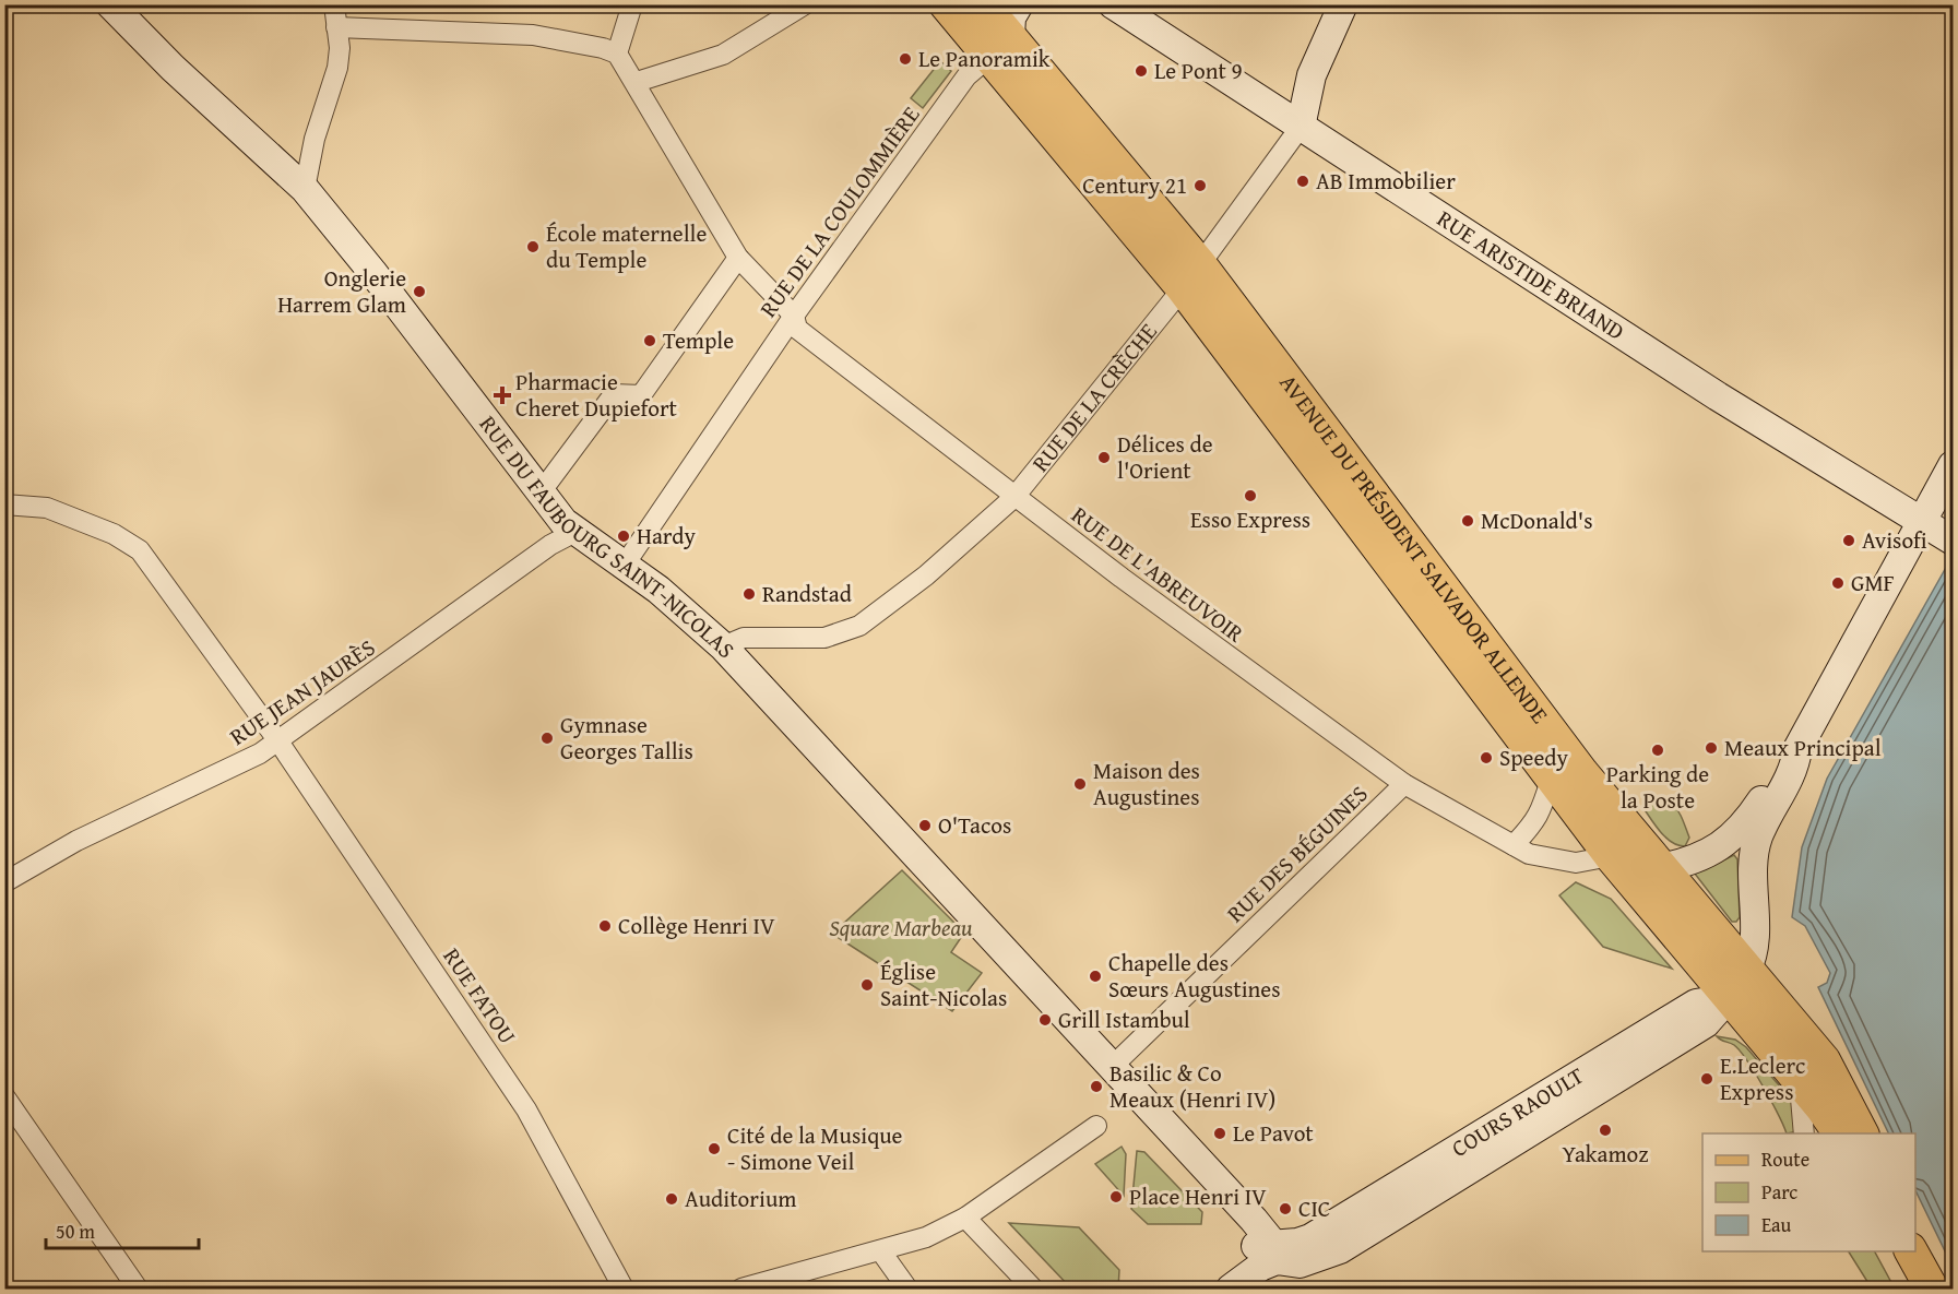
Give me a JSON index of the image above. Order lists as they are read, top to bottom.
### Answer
{
  "streets": {
    "main road": [
      "RUE ARISTIDE BRIAND",
      "RUE DE LA CRÈCHE",
      "RUE DU FAUBOURG SAINT-NICOLAS",
      "AVENUE DU PRÉSIDENT SALVADOR ALLENDE",
      "COURS RAOULT"
    ],
    "street": [
      "RUE DE LA COULOMMIÈRE",
      "RUE DE L'ABREUVOIR",
      "RUE JEAN JAURÈS",
      "RUE DES BÉGUINES",
      "RUE FATOU"
    ]
  },
  "crossings": [
    ["RUE DE LA COULOMMIÈRE", "RUE DU FAUBOURG SAINT-NICOLAS"],
    ["RUE DE LA COULOMMIÈRE", "AVENUE DU PRÉSIDENT SALVADOR ALLENDE"],
    ["RUE DE LA COULOMMIÈRE", "RUE DE L'ABREUVOIR"],
    ["RUE ARISTIDE BRIAND", "RUE DE LA CRÈCHE"],
    ["RUE DE LA CRÈCHE", "RUE DU FAUBOURG SAINT-NICOLAS"],
    ["RUE DE LA CRÈCHE", "AVENUE DU PRÉSIDENT SALVADOR ALLENDE"],
    ["RUE DE LA CRÈCHE", "RUE DE L'ABREUVOIR"],
    ["RUE DU FAUBOURG SAINT-NICOLAS", "RUE JEAN JAURÈS"],
    ["RUE DU FAUBOURG SAINT-NICOLAS", "RUE DES BÉGUINES"],
    ["AVENUE DU PRÉSIDENT SALVADOR ALLENDE", "RUE DE L'ABREUVOIR"],
    ["AVENUE DU PRÉSIDENT SALVADOR ALLENDE", "COURS RAOULT"],
    ["RUE DE L'ABREUVOIR", "RUE DES BÉGUINES"],
    ["RUE JEAN JAURÈS", "RUE FATOU"]
  ],
  "parks": ["Square Marbeau"],
  "places": {
    "other": [
      "Le Panoramik",
      "Le Pont 9",
      "AB Immobilier",
      "Century 21",
      "École maternelle du Temple",
      "Onglerie Harrem Glam",
      "Temple",
      "Délices de l'Orient",
      "Esso Express",
      "McDonald's",
      "Hardy",
      "Avisofi",
      "GMF",
      "Randstad",
      "Gymnase Georges Tallis",
      "Meaux Principal",
      "Parking de la Poste",
      "Speedy",
      "Maison des Augustines",
      "O'Tacos",
      "Collège Henri IV",
      "Chapelle des Sœurs Augustines",
      "Église Saint-Nicolas",
      "Grill Istambul",
      "E.Leclerc Express",
      "Basilic & Co Meaux (Henri IV)",
      "Yakamoz",
      "Le Pavot",
      "Cité de la Musique - Simone Veil",
      "Place Henri IV",
      "Auditorium",
      "CIC"
    ],
    "health": ["Pharmacie Cheret Dupiefort"]
  },
  "legend": ["Route", "Parc", "Eau"],
  "scale_bar": "50 m"
}
